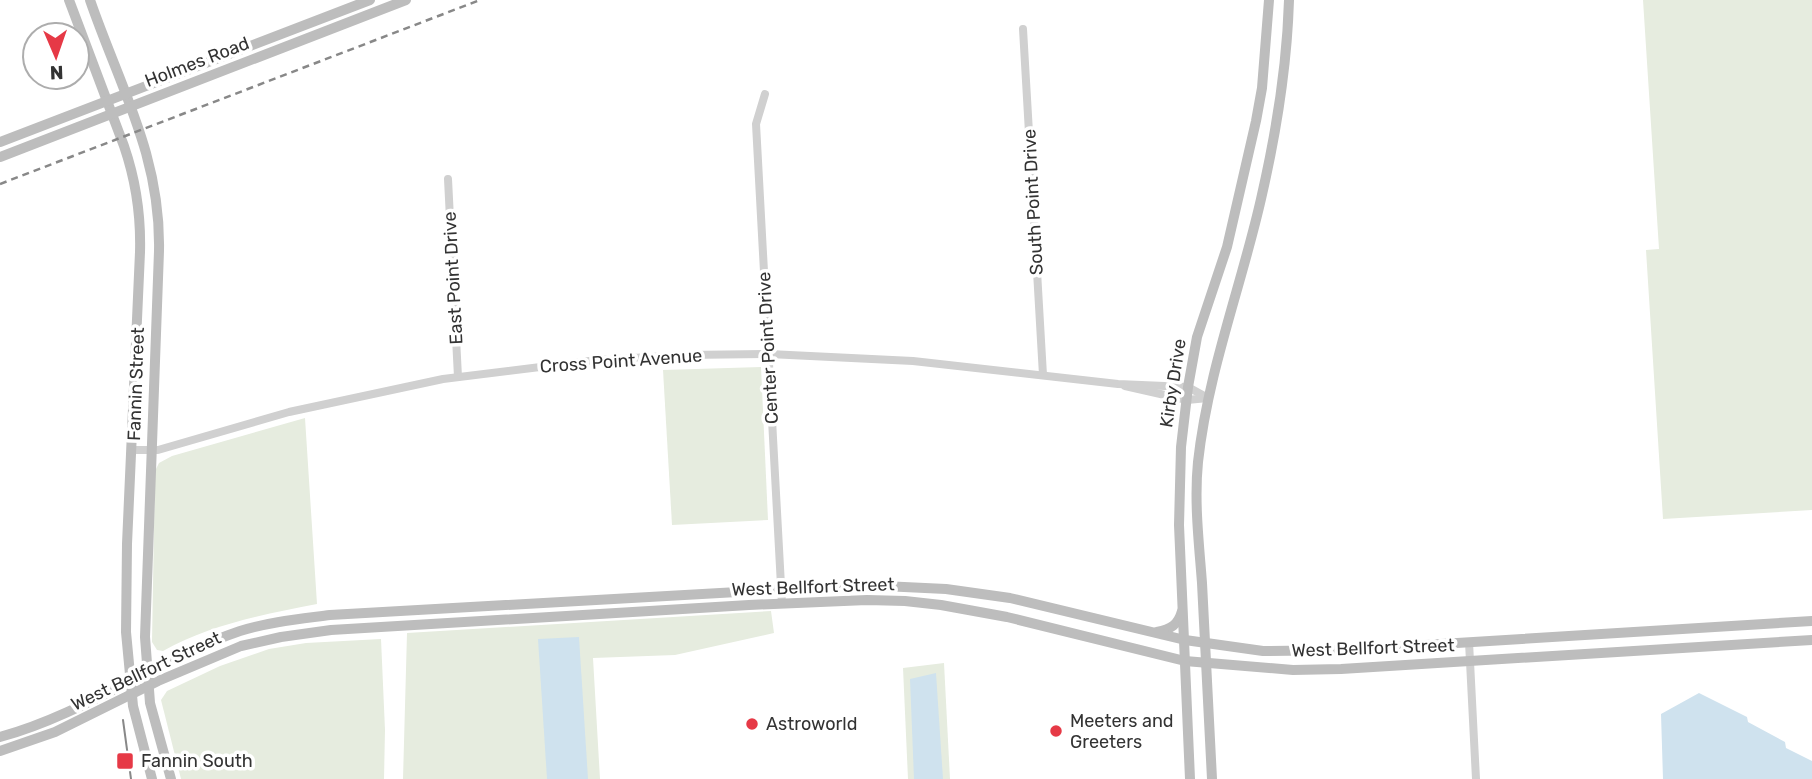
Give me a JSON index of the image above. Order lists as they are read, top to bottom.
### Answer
{
  "streets": {
    "main road": [
      "Holmes Road",
      "Kirby Drive",
      "Fannin Street",
      "West Bellfort Street"
    ],
    "street": [
      "South Point Drive",
      "East Point Drive",
      "Center Point Drive",
      "Cross Point Avenue"
    ]
  },
  "crossings": [
    ["Holmes Road", "Fannin Street"],
    ["South Point Drive", "Cross Point Avenue"],
    ["East Point Drive", "Cross Point Avenue"],
    ["Center Point Drive", "Cross Point Avenue"],
    ["Center Point Drive", "West Bellfort Street"],
    ["Cross Point Avenue", "Kirby Drive"],
    ["Cross Point Avenue", "Fannin Street"],
    ["Kirby Drive", "West Bellfort Street"],
    ["Fannin Street", "West Bellfort Street"]
  ],
  "places": {
    "other": ["Astroworld", "Meeters and Greeters"],
    "transit": ["Fannin South"]
  },
  "north": "bottom"
}
